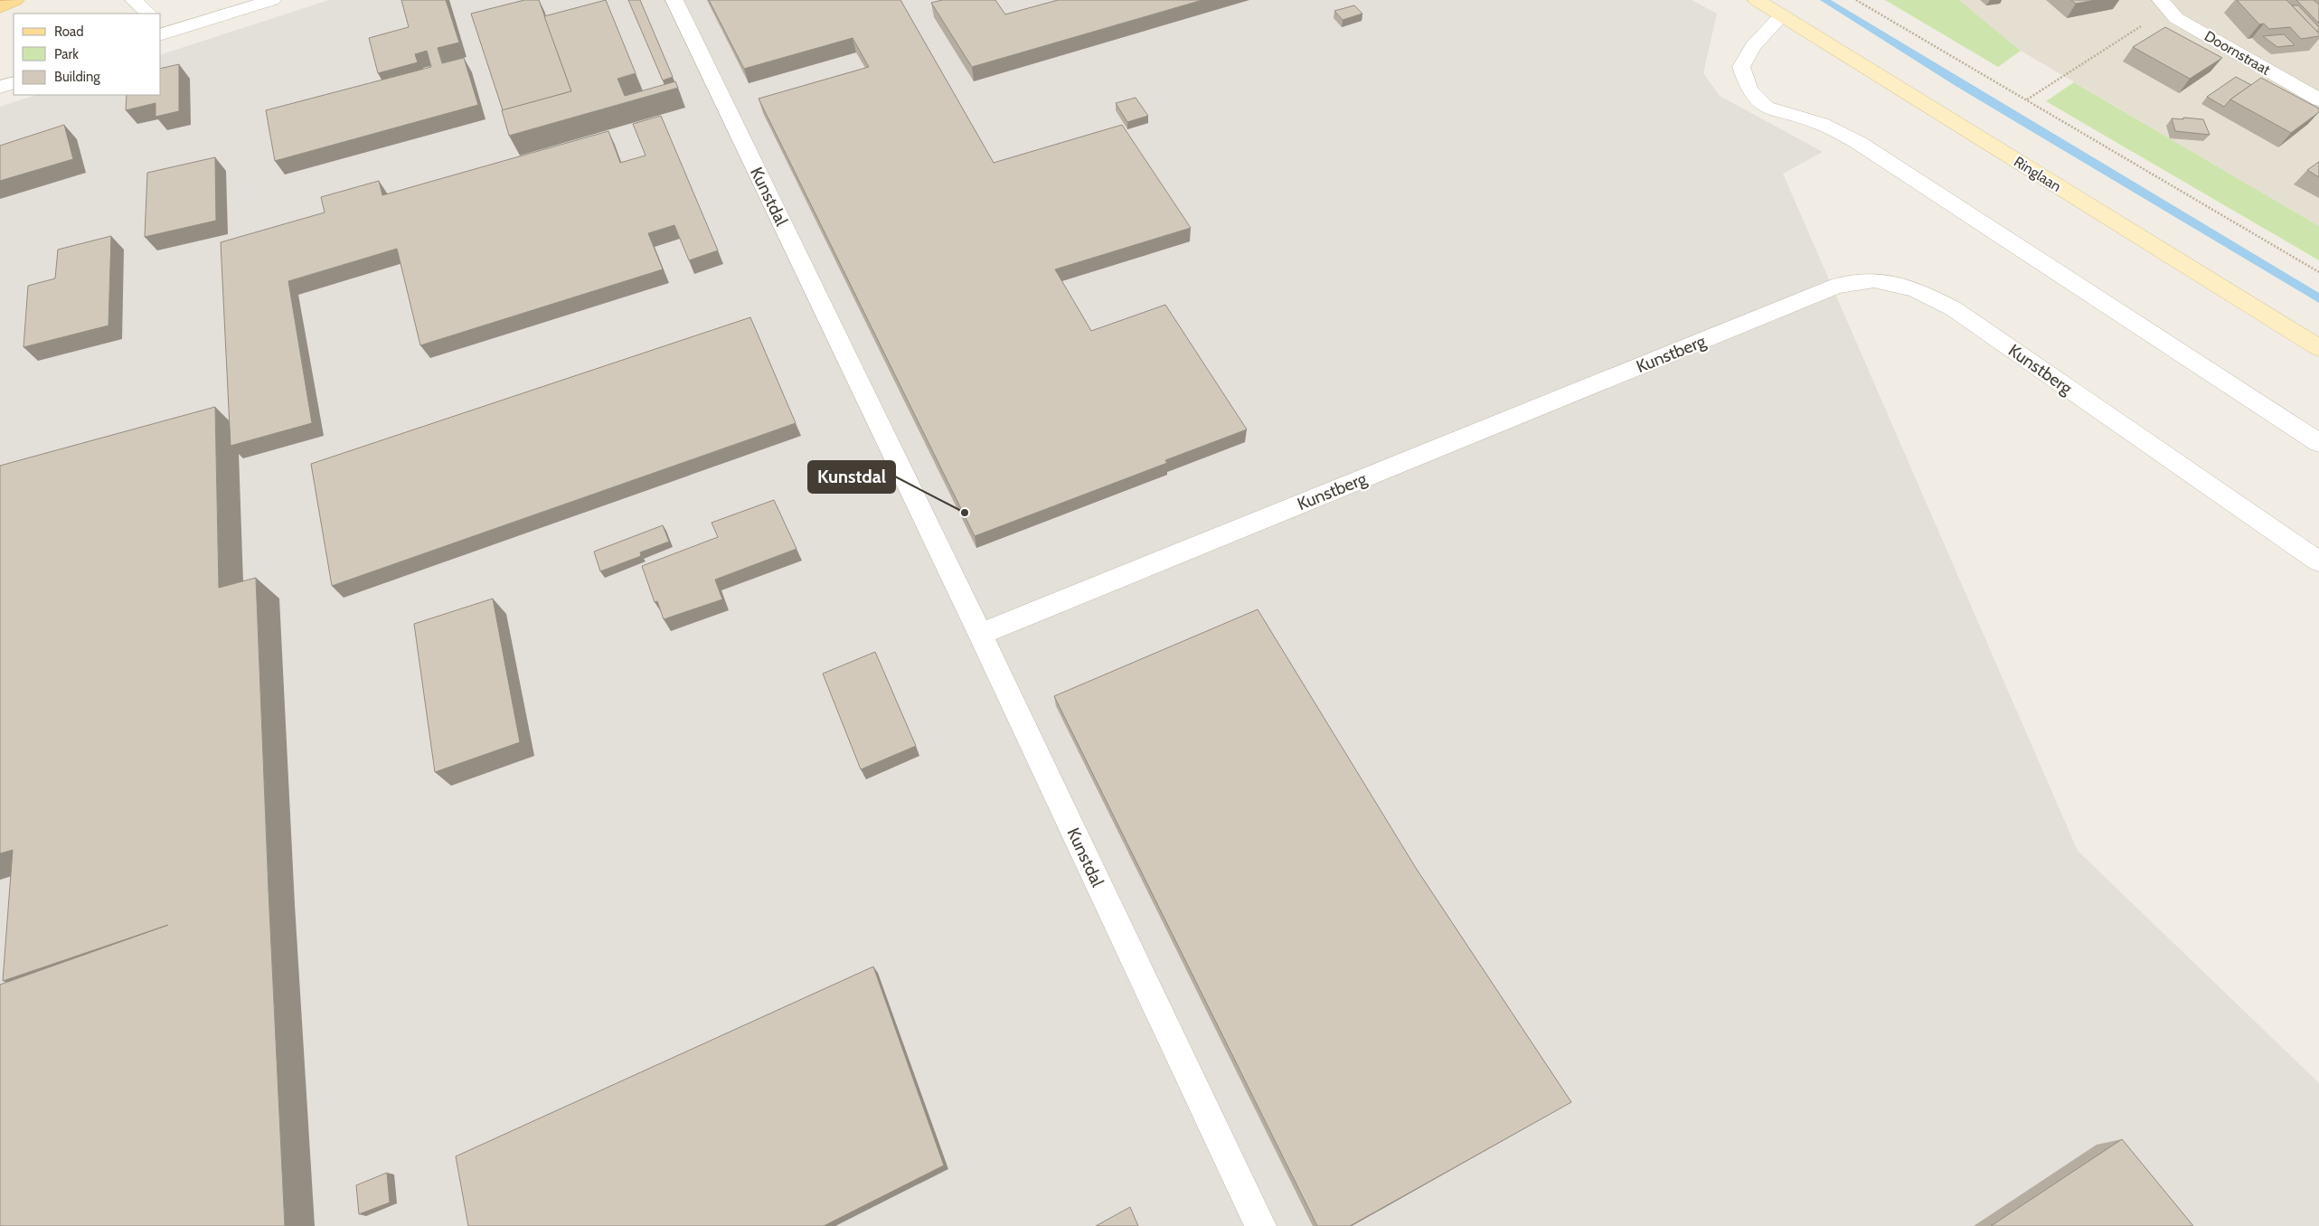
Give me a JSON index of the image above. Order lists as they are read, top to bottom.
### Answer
{
  "streets": {
    "main road": ["Ringlaan"],
    "street": ["Doornstraat", "Kunstdal", "Kunstberg"]
  },
  "crossings": [
    ["Kunstdal", "Kunstberg"]
  ],
  "places": ["Kunstdal"],
  "legend": ["Road", "Park", "Building"]
}
